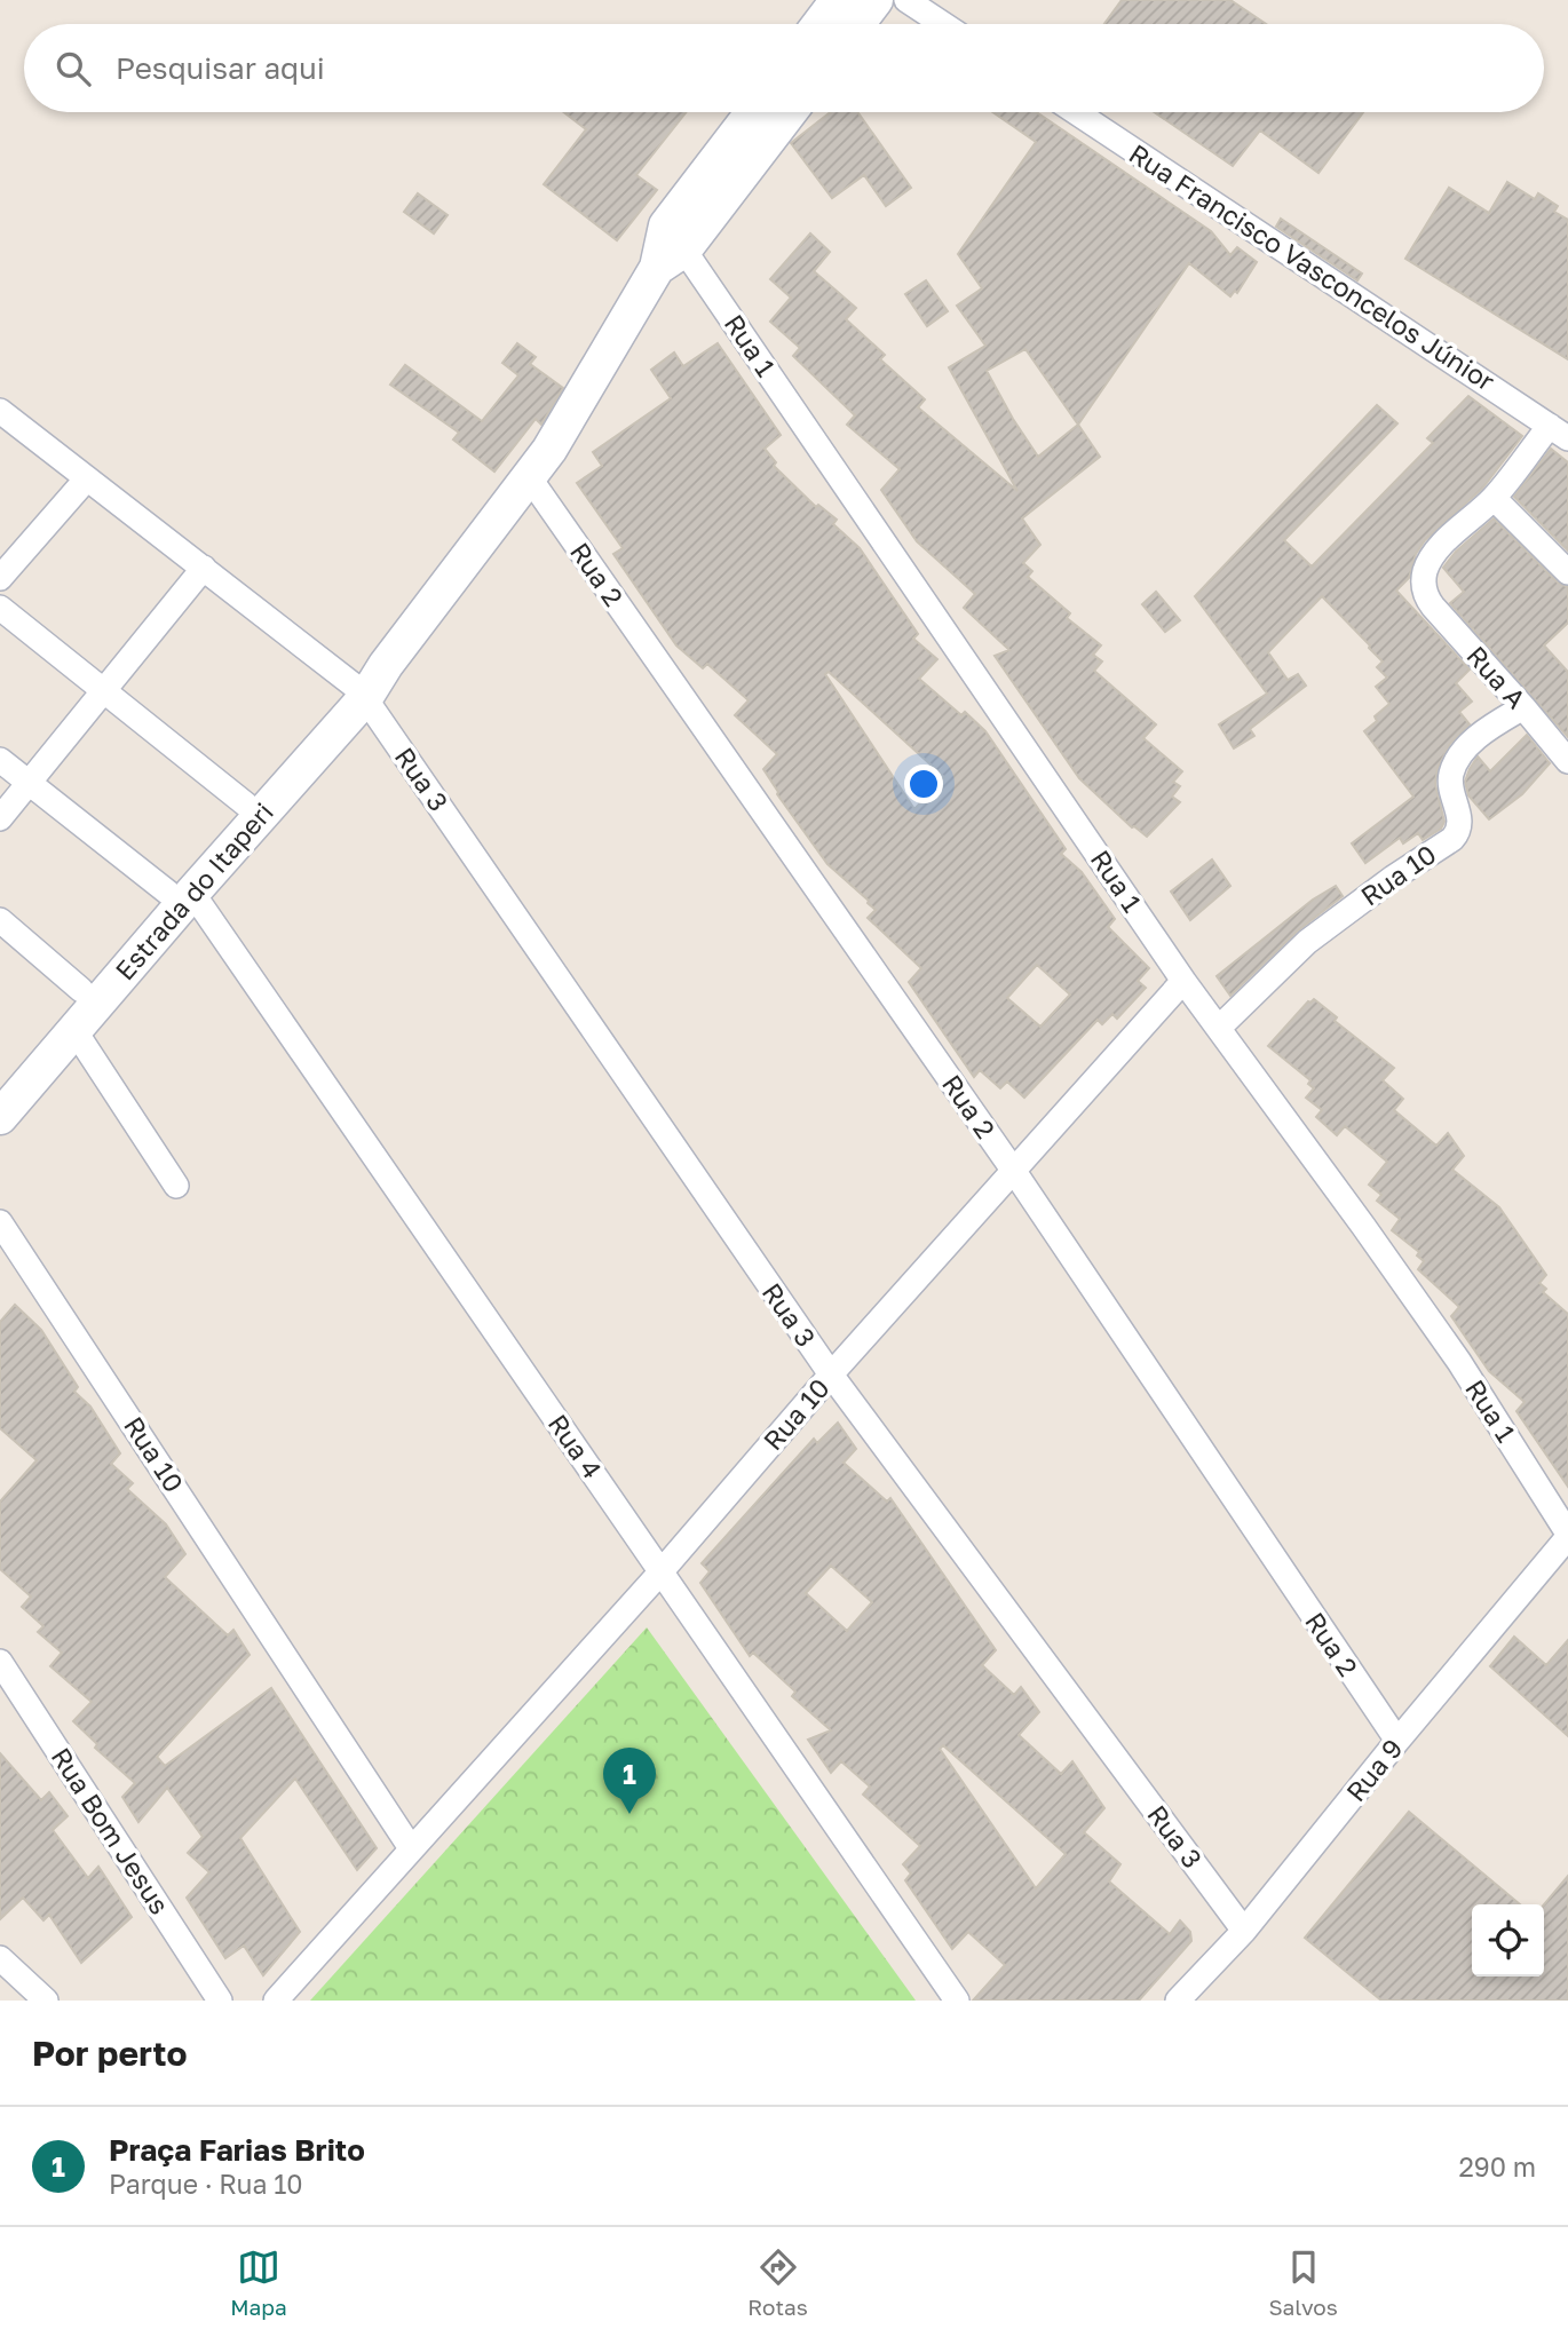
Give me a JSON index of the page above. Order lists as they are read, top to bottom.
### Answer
{
  "streets": {
    "street": [
      "Rua Francisco Vasconcelos Júnior",
      "Rua 1",
      "Rua 2",
      "Rua A",
      "Rua 3",
      "Rua 10",
      "Estrada do Itaperi",
      "Rua 4",
      "Rua 9",
      "Rua Bom Jesus"
    ]
  },
  "crossings": [
    ["Rua 1", "Rua 10"],
    ["Rua 1", "Estrada do Itaperi"],
    ["Rua 1", "Rua 9"],
    ["Rua 2", "Rua 10"],
    ["Rua 2", "Estrada do Itaperi"],
    ["Rua 2", "Rua 9"],
    ["Rua A", "Rua 10"],
    ["Rua 3", "Rua 10"],
    ["Rua 3", "Estrada do Itaperi"],
    ["Rua 3", "Rua 9"],
    ["Rua 10", "Rua 4"],
    ["Estrada do Itaperi", "Rua 4"]
  ],
  "page": {
    "search": "Pesquisar aqui",
    "pins": "1",
    "heading": "Por perto",
    "list": [
      {
        "mark": "1",
        "name": "Praça Farias Brito",
        "note": "Parque · Rua 10",
        "value": "290 m"
      }
    ],
    "nav": ["Mapa", "Rotas", "Salvos"]
  }
}
